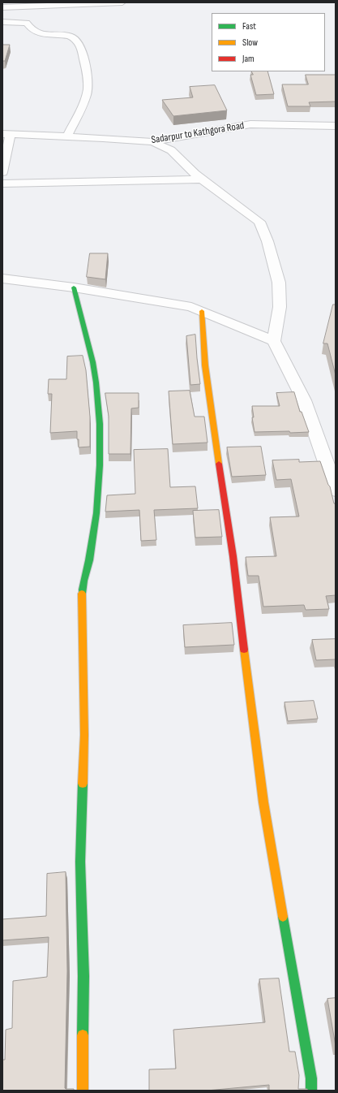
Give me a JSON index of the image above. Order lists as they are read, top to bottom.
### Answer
{
  "streets": {
    "street": ["Sadarpur to Kathgora Road"]
  },
  "legend": ["Fast", "Slow", "Jam"]
}
